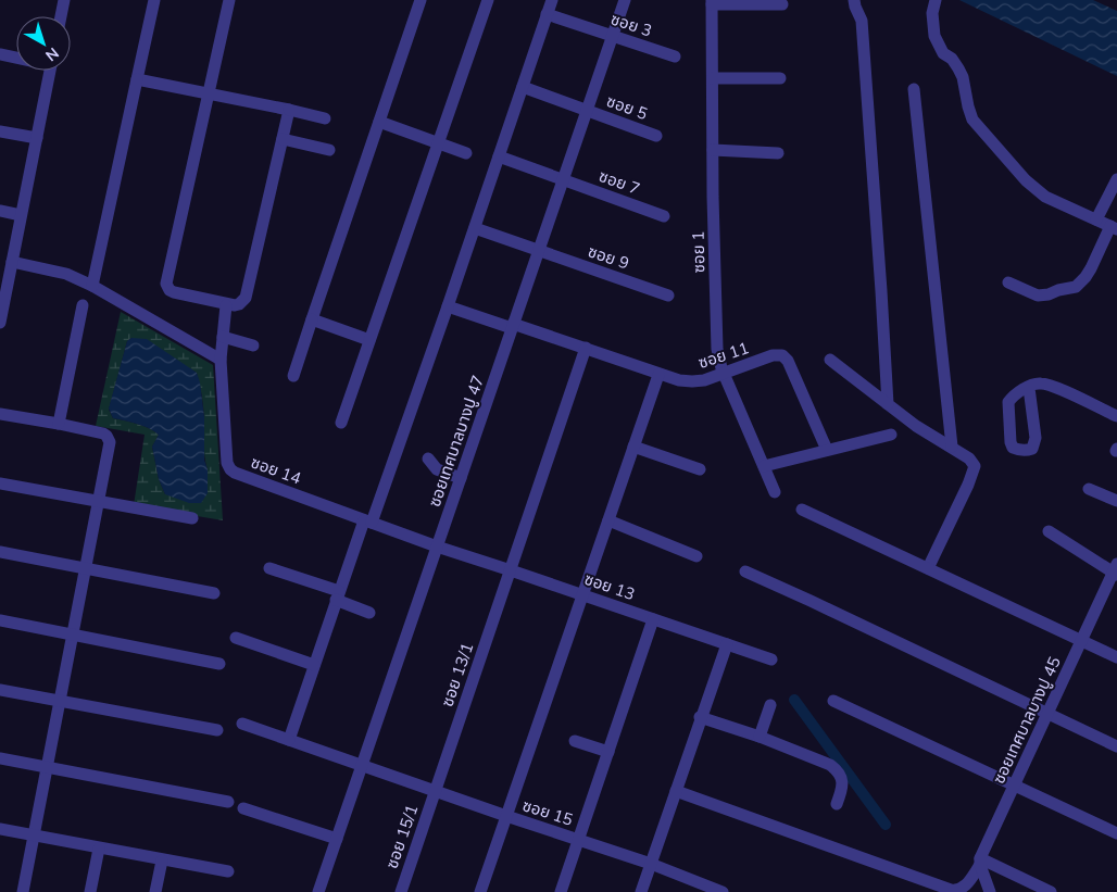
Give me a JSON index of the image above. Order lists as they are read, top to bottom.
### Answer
{
  "streets": {
    "street": [
      "ซอย 3",
      "ซอย 5",
      "ซอย 7",
      "ซอย 1",
      "ซอย 9",
      "ซอย 11",
      "ซอยเทศบาลบางปู 47",
      "ซอย 14",
      "ซอย 13",
      "ซอย 13/1",
      "ซอยเทศบาลบางปู 45",
      "ซอย 15",
      "ซอย 15/1"
    ]
  },
  "crossings": [
    ["ซอย 3", "ซอยเทศบาลบางปู 47"],
    ["ซอย 5", "ซอยเทศบาลบางปู 47"],
    ["ซอย 7", "ซอยเทศบาลบางปู 47"],
    ["ซอย 1", "ซอย 11"],
    ["ซอย 9", "ซอยเทศบาลบางปู 47"],
    ["ซอย 11", "ซอยเทศบาลบางปู 47"],
    ["ซอย 11", "ซอย 13/1"],
    ["ซอยเทศบาลบางปู 47", "ซอย 14"],
    ["ซอยเทศบาลบางปู 47", "ซอย 13"],
    ["ซอยเทศบาลบางปู 47", "ซอย 15"],
    ["ซอย 14", "ซอย 13"],
    ["ซอย 13", "ซอย 13/1"],
    ["ซอย 13/1", "ซอย 15"],
    ["ซอย 13/1", "ซอย 15/1"],
    ["ซอย 15", "ซอย 15/1"]
  ],
  "north": "bottom right"
}
